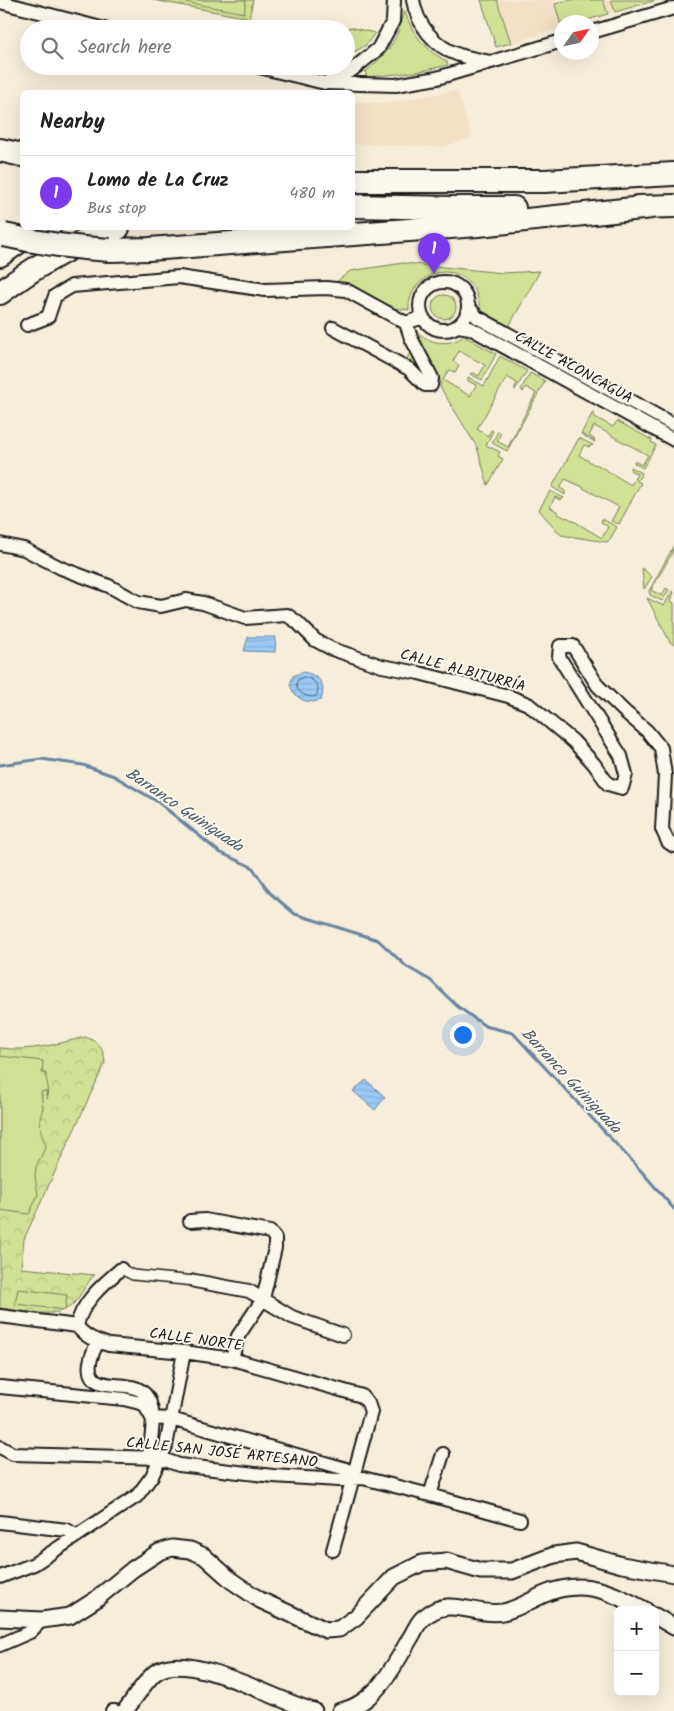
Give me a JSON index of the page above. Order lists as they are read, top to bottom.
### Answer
{
  "streets": {
    "street": [
      "CALLE ACONCAGUA",
      "CALLE ALBITURRÍA",
      "CALLE NORTE",
      "CALLE SAN JOSÉ ARTESANO"
    ]
  },
  "crossings": [
    ["CALLE NORTE", "CALLE SAN JOSÉ ARTESANO"]
  ],
  "water": ["Barranco Guiniguada"],
  "north": "top right",
  "page": {
    "search": "Search here",
    "heading": "Nearby",
    "list": [
      {
        "mark": "1",
        "name": "Lomo de La Cruz",
        "note": "Bus stop",
        "value": "480 m"
      }
    ],
    "pins": "1",
    "map_buttons": ["+", "−"]
  }
}
